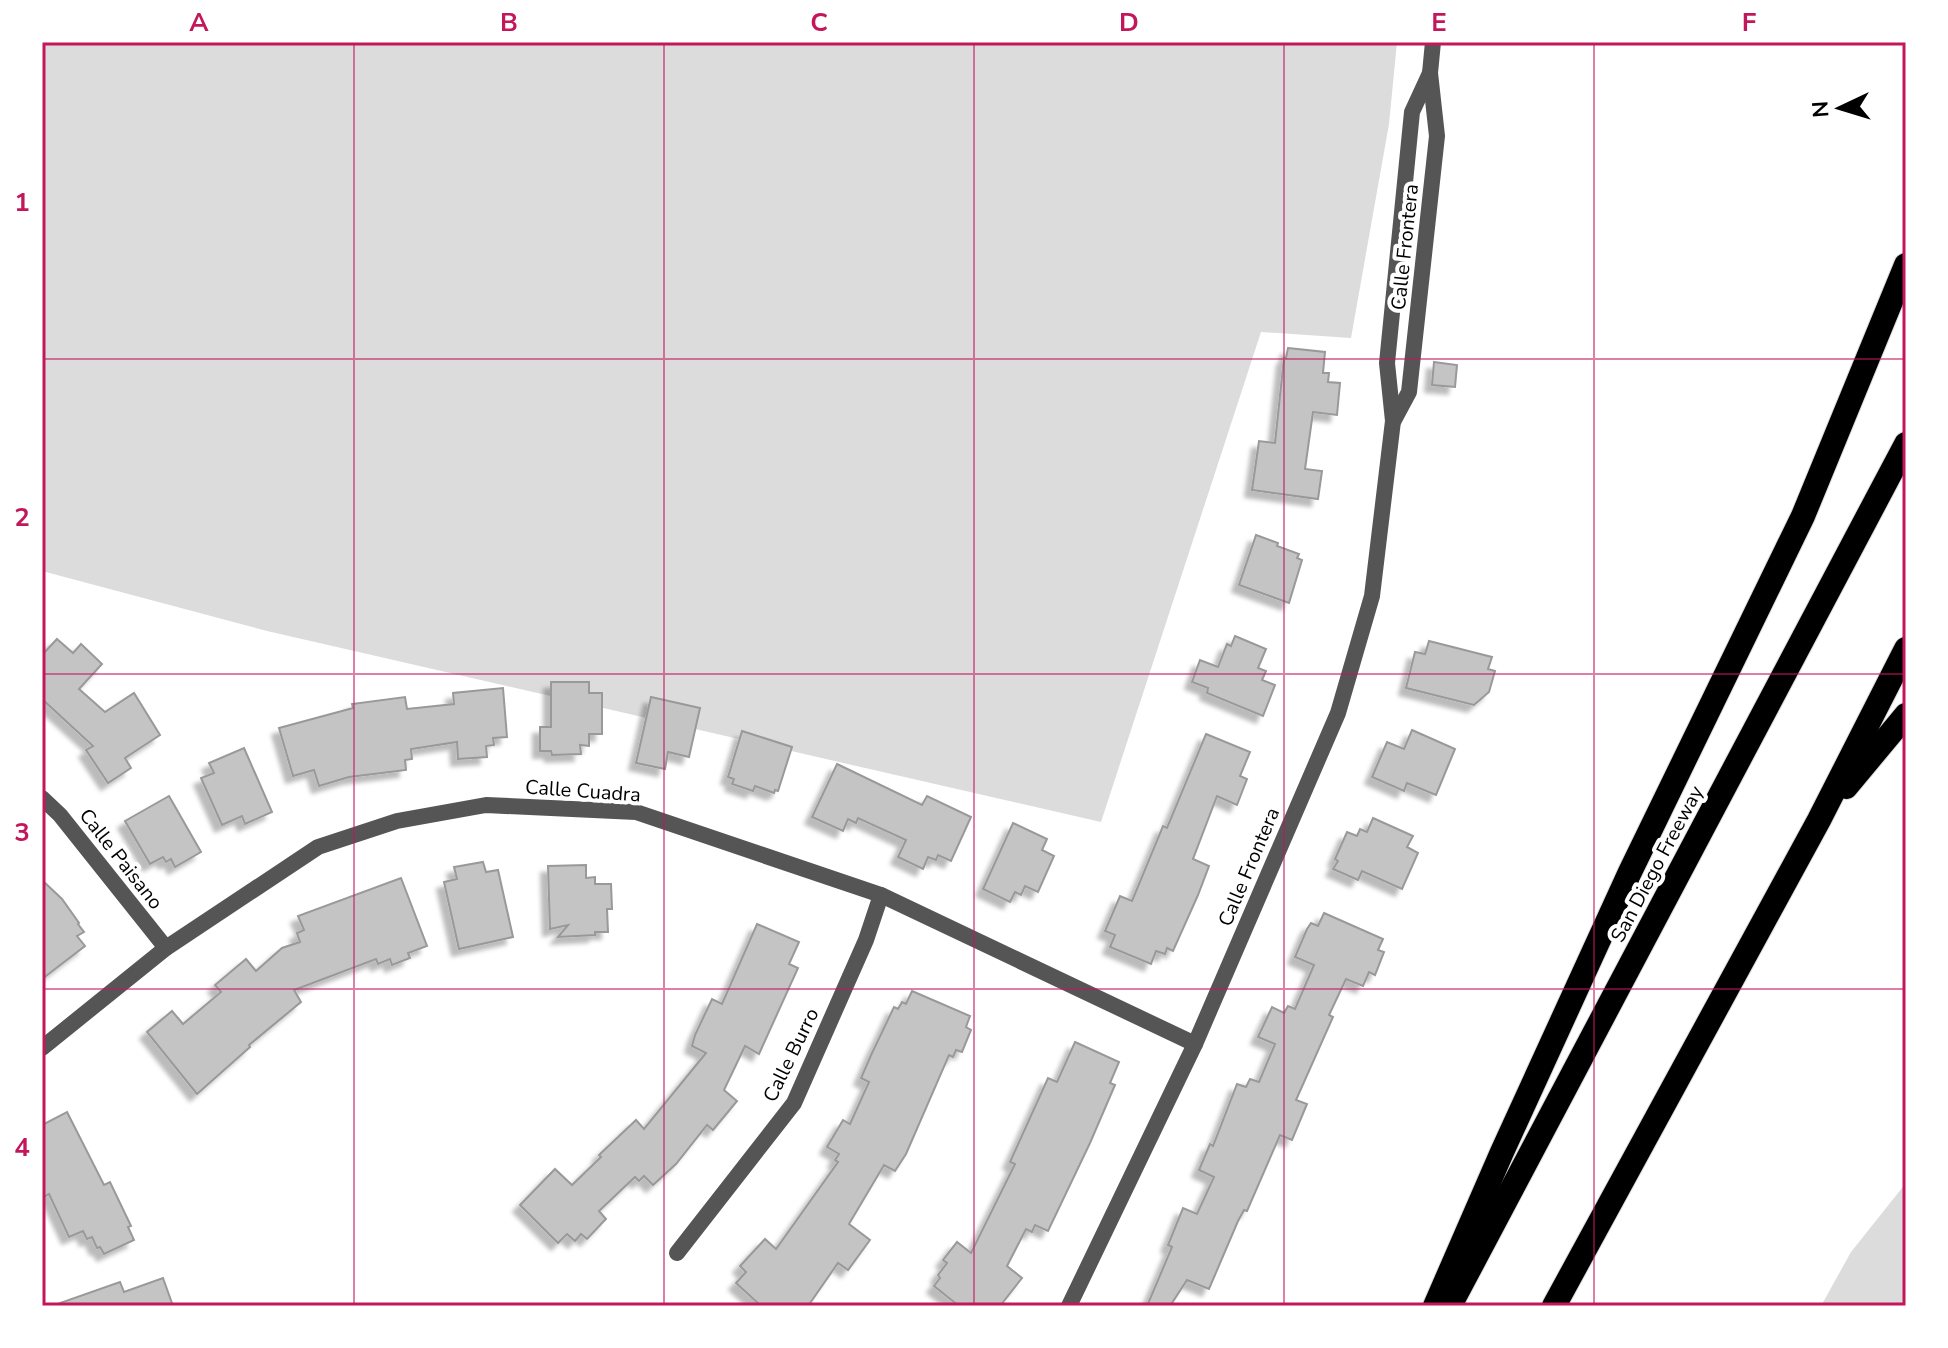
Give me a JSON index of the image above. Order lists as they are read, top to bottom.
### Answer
{
  "streets": {
    "highway": ["San Diego Freeway"],
    "street": [
      "Calle Frontera",
      "Calle Cuadra",
      "Calle Paisano",
      "Calle Burro"
    ]
  },
  "crossings": [
    ["Calle Frontera", "Calle Cuadra"],
    ["Calle Cuadra", "Calle Paisano"],
    ["Calle Cuadra", "Calle Burro"]
  ],
  "north": "left",
  "grid": {
    "columns": [
      "A",
      "B",
      "C",
      "D",
      "E",
      "F"
    ],
    "rows": [
      "1",
      "2",
      "3",
      "4"
    ]
  }
}
